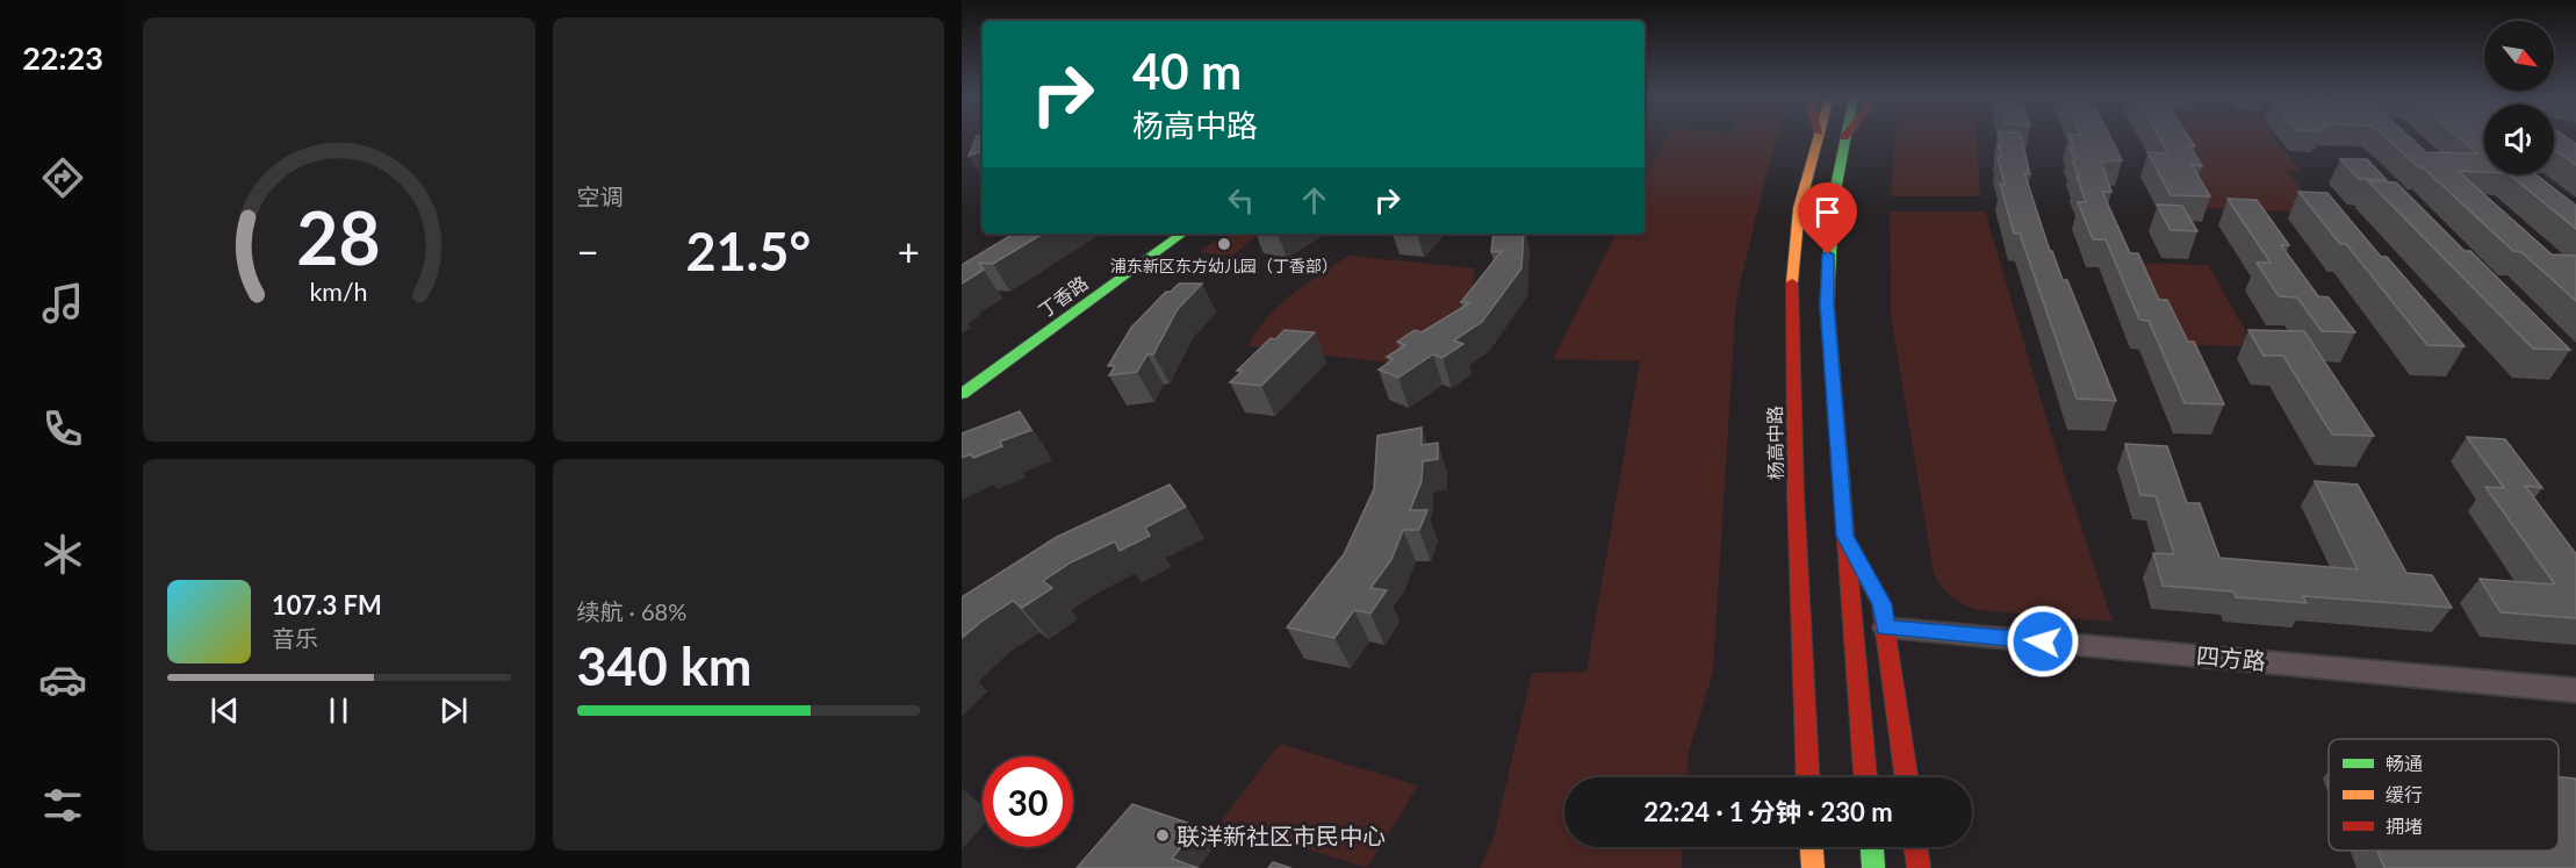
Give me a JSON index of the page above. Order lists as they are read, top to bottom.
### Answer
{
  "streets": {
    "main road": ["丁香路", "杨高中路"],
    "street": ["四方路"]
  },
  "places": ["浦东新区东方幼儿园（丁香部）", "联洋新社区市民中心"],
  "legend": ["畅通", "缓行", "拥堵"],
  "north": "bottom right",
  "page": {
    "tabs": "22:23",
    "tile": [
      "空调",
      ["续航 · 68%", "340 km"]
    ],
    "turn": ["40 m", "杨高中路"],
    "heat": ["−", "21.5°", "+"],
    "song": ["107.3 FM", "音乐"],
    "limit": "30",
    "trip": "22:24 · 1 分钟 · 230 m",
    "gauge": ["28", "km/h"]
  }
}
